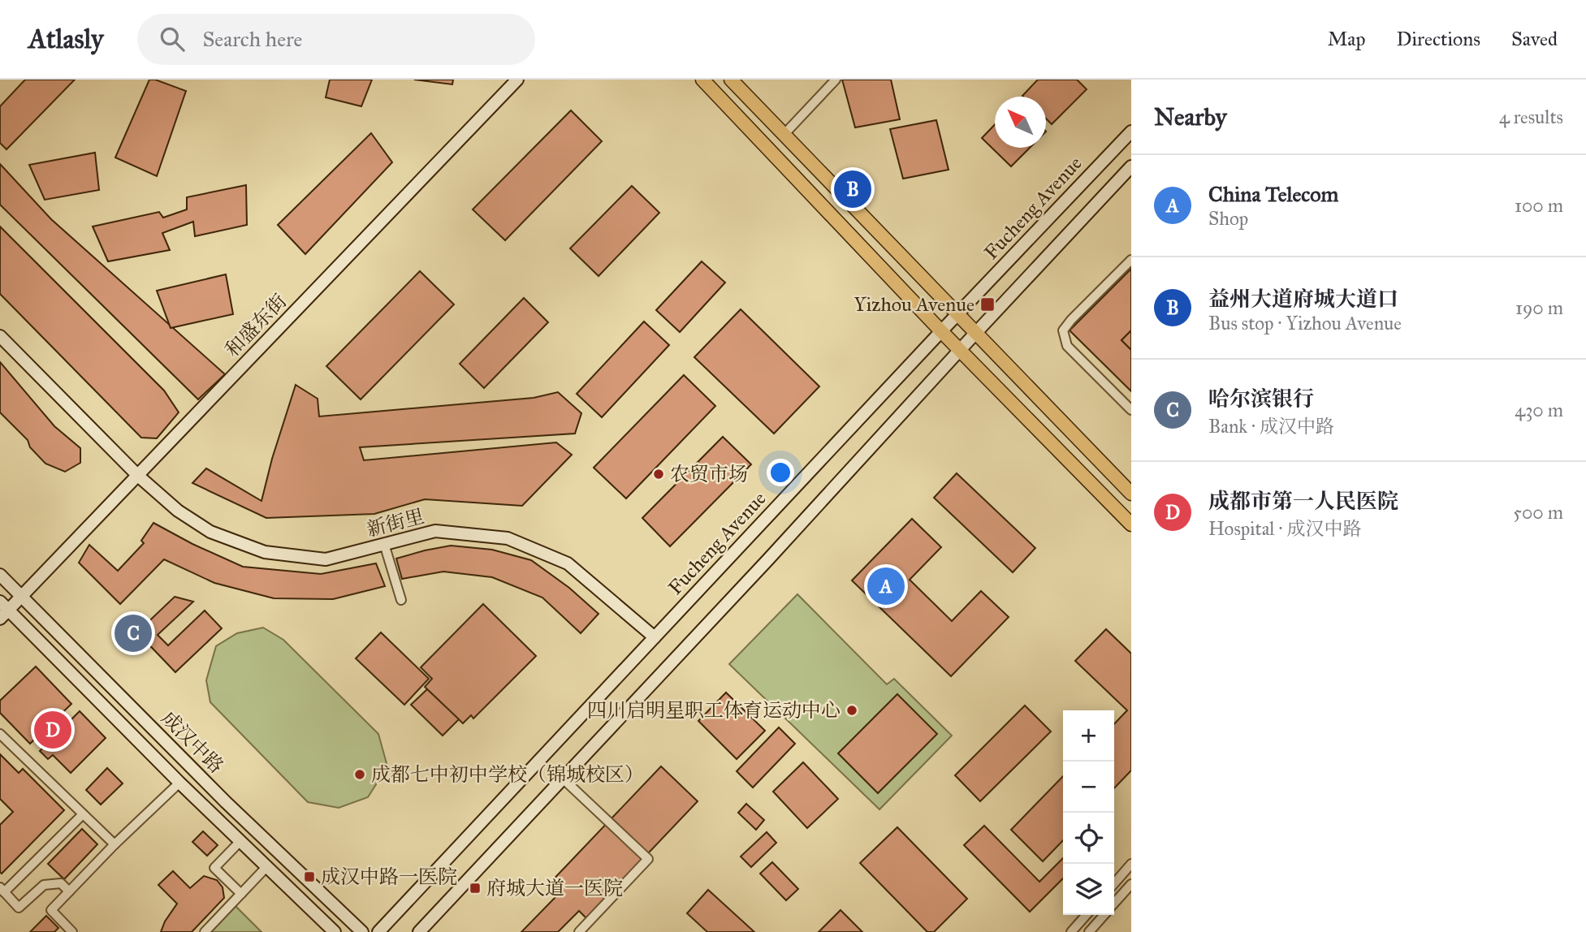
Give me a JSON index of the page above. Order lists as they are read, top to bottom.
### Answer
{
  "streets": {
    "main road": [
      "Fucheng Avenue",
      "和盛东街",
      "新街里",
      "成汉中路"
    ]
  },
  "crossings": [
    ["Fucheng Avenue", "新街里"],
    ["和盛东街", "新街里"],
    ["和盛东街", "成汉中路"]
  ],
  "places": {
    "transit": ["Yizhou Avenue", "成汉中路一医院", "府城大道一医院"],
    "other": ["农贸市场", "四川启明星职工体育运动中心", "成都七中初中学校（锦城校区）"]
  },
  "north": "top left",
  "page": {
    "header": "Atlasly",
    "search": "Search here",
    "nav": ["Map", "Directions", "Saved"],
    "heading": ["Nearby", "4 results"],
    "list": [
      {
        "mark": "A",
        "name": "China Telecom",
        "note": "Shop",
        "value": "100 m"
      },
      {
        "mark": "B",
        "name": "益州大道府城大道口",
        "note": "Bus stop · Yizhou Avenue",
        "value": "190 m"
      },
      {
        "mark": "C",
        "name": "哈尔滨银行",
        "note": "Bank · 成汉中路",
        "value": "430 m"
      },
      {
        "mark": "D",
        "name": "成都市第一人民医院",
        "note": "Hospital · 成汉中路",
        "value": "500 m"
      }
    ],
    "pins": [
      "B",
      "A",
      "C",
      "D"
    ],
    "map_buttons": ["+", "−"]
  }
}
